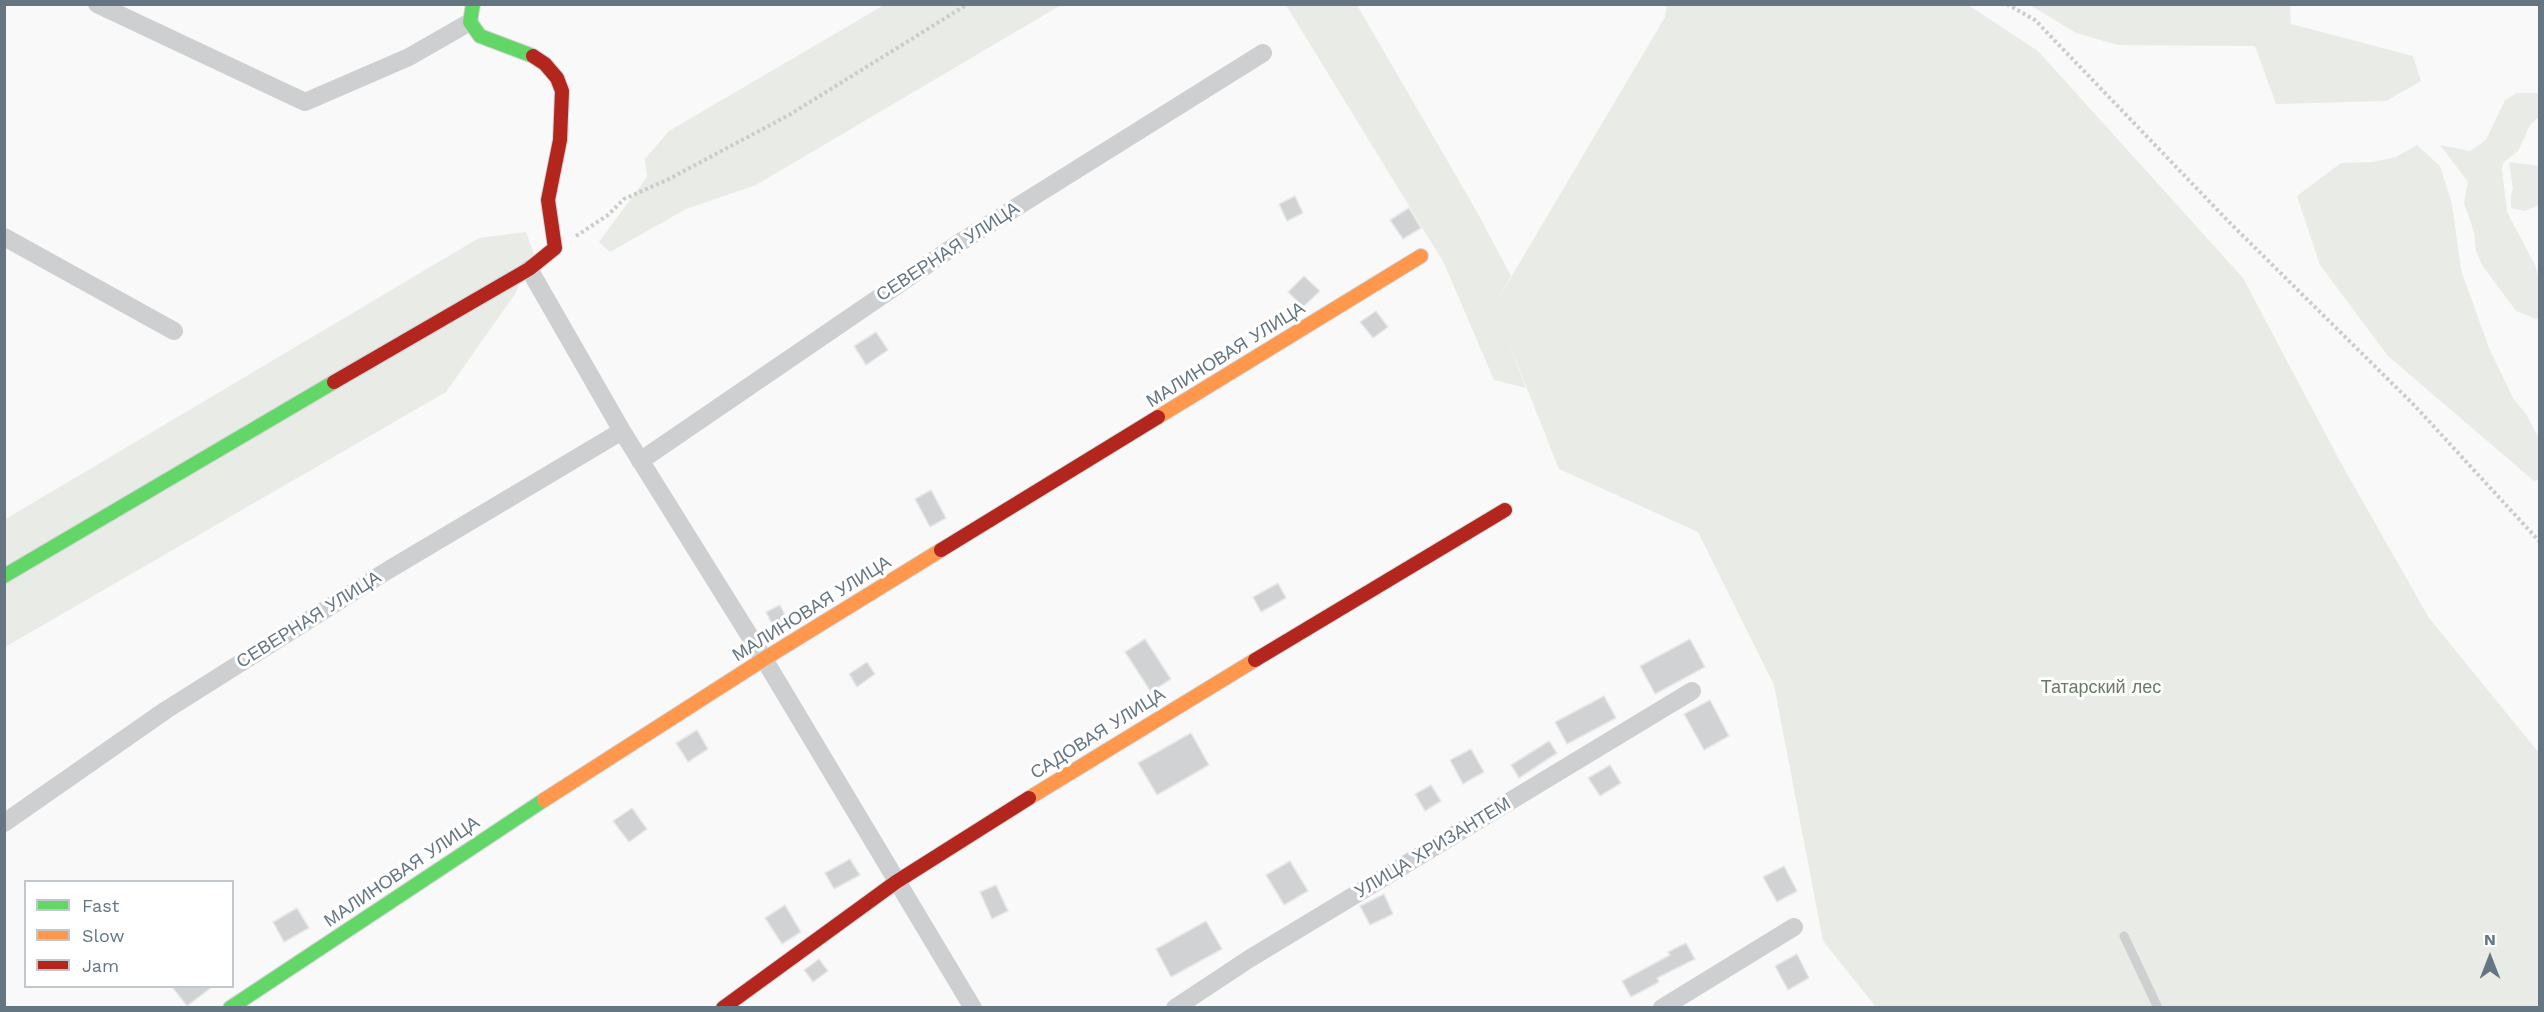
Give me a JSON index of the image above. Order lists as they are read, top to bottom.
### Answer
{
  "streets": {
    "street": [
      "СЕВЕРНАЯ УЛИЦА",
      "МАЛИНОВАЯ УЛИЦА",
      "САДОВАЯ УЛИЦА",
      "УЛИЦА ХРИЗАНТЕМ"
    ]
  },
  "parks": ["Татарский лес"],
  "legend": ["Fast", "Slow", "Jam"],
  "north": "top"
}
